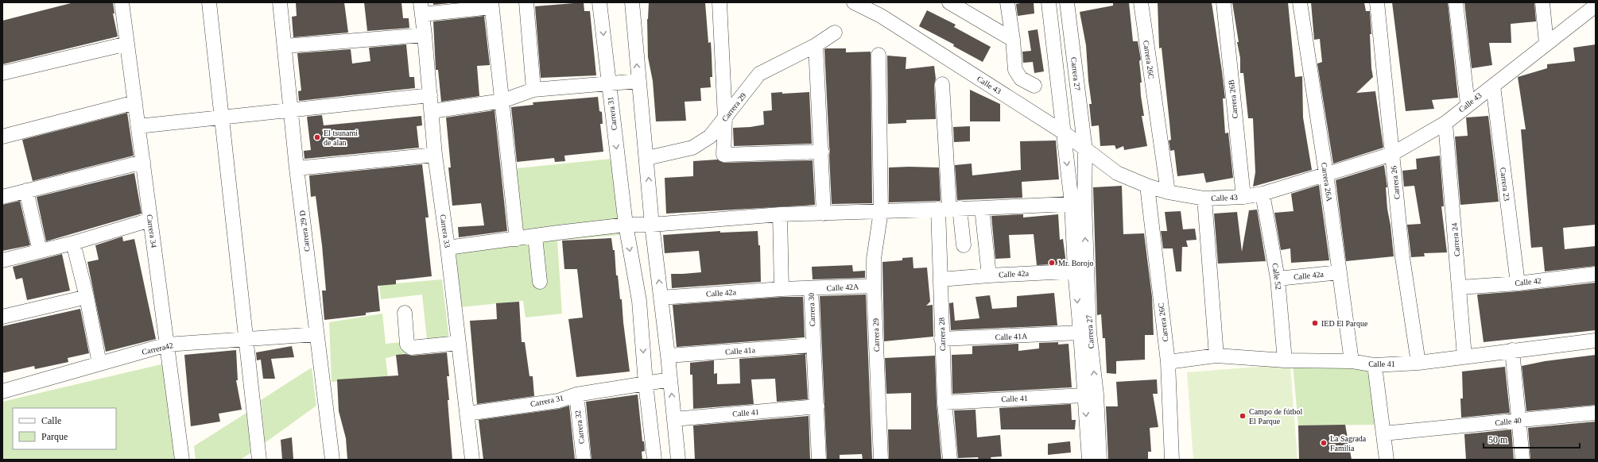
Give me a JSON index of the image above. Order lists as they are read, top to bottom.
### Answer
{
  "streets": {
    "street": [
      "Carrera 26C",
      "Carrera 27",
      "Calle 43",
      "Carrera 26B",
      "Carrera 29",
      "Carrera 31",
      "Carrera 26A",
      "Carrera 26",
      "Carrera 23",
      "Carrera 34",
      "Carrera 29 D",
      "Carrera 33",
      "Carrera 24",
      "Calle 42a",
      "Calle 52",
      "Calle 42",
      "Calle 42A",
      "Carrera 30",
      "Carrera 28",
      "Calle 41A",
      "Carrera42",
      "Calle 41a",
      "Calle 41",
      "Calle 40",
      "Carrera 32"
    ]
  },
  "crossings": [
    ["Carrera 26C", "Calle 43"],
    ["Carrera 26C", "Calle 41"],
    ["Carrera 27", "Calle 43"],
    ["Carrera 27", "Calle 42a"],
    ["Carrera 27", "Calle 41A"],
    ["Carrera 27", "Calle 41"],
    ["Calle 43", "Carrera 26B"],
    ["Calle 43", "Carrera 26A"],
    ["Calle 43", "Carrera 26"],
    ["Calle 43", "Carrera 23"],
    ["Calle 43", "Carrera 24"],
    ["Calle 43", "Calle 52"],
    ["Carrera 29", "Calle 42A"],
    ["Carrera 31", "Carrera 33"],
    ["Carrera 31", "Carrera 32"],
    ["Carrera 26A", "Calle 42a"],
    ["Carrera 26A", "Calle 41"],
    ["Carrera 26", "Calle 41"],
    ["Carrera 23", "Calle 42"],
    ["Carrera 34", "Carrera42"],
    ["Carrera 29 D", "Carrera42"],
    ["Carrera 24", "Calle 42"],
    ["Carrera 24", "Calle 41"],
    ["Calle 42a", "Calle 52"],
    ["Calle 42a", "Carrera 30"],
    ["Calle 42a", "Carrera 28"],
    ["Calle 52", "Calle 41"],
    ["Calle 42A", "Carrera 30"],
    ["Carrera 30", "Calle 41a"],
    ["Carrera 30", "Calle 41"],
    ["Carrera 28", "Calle 41A"],
    ["Carrera 28", "Calle 41"]
  ],
  "places": [
    "El tsunami de alan",
    "Mr. Borojo",
    "IED El Parque",
    "Campo de fútbol El Parque",
    "La Sagrada Familia"
  ],
  "legend": ["Calle", "Parque"],
  "scale_bar": "50 m"
}
